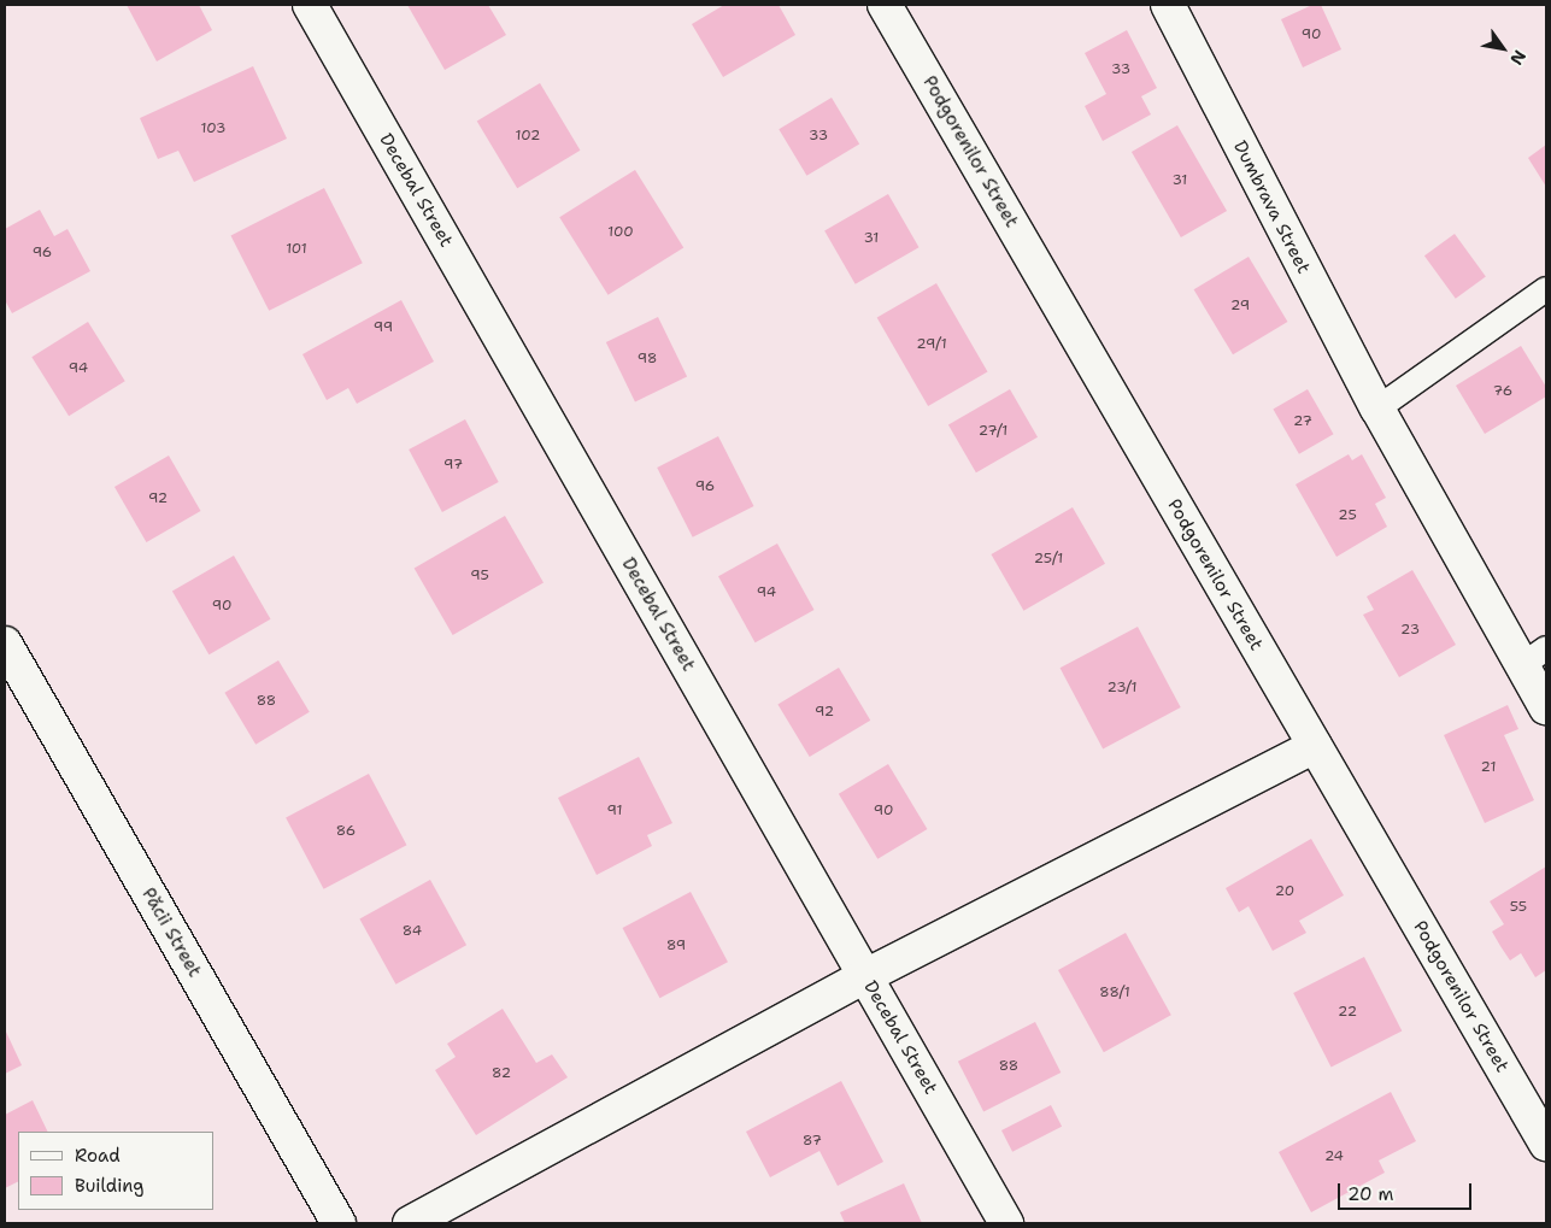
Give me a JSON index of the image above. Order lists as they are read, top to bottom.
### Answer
{
  "streets": {
    "street": [
      "Podgorenilor Street",
      "Decebal Street",
      "Dumbrava Street",
      "Păcii Street"
    ]
  },
  "house_numbers": [
    "90",
    "33",
    "103",
    "102",
    "33",
    "31",
    "100",
    "31",
    "101",
    "96",
    "29",
    "99",
    "29/1",
    "98",
    "94",
    "76",
    "27",
    "27/1",
    "97",
    "96",
    "92",
    "25",
    "25/1",
    "95",
    "94",
    "90",
    "23",
    "23/1",
    "88",
    "92",
    "21",
    "91",
    "90",
    "86",
    "20",
    "55",
    "84",
    "89",
    "88/1",
    "22",
    "88",
    "82",
    "87",
    "24"
  ],
  "legend": ["Road", "Building"],
  "scale_bar": "20 m",
  "north": "bottom right"
}
